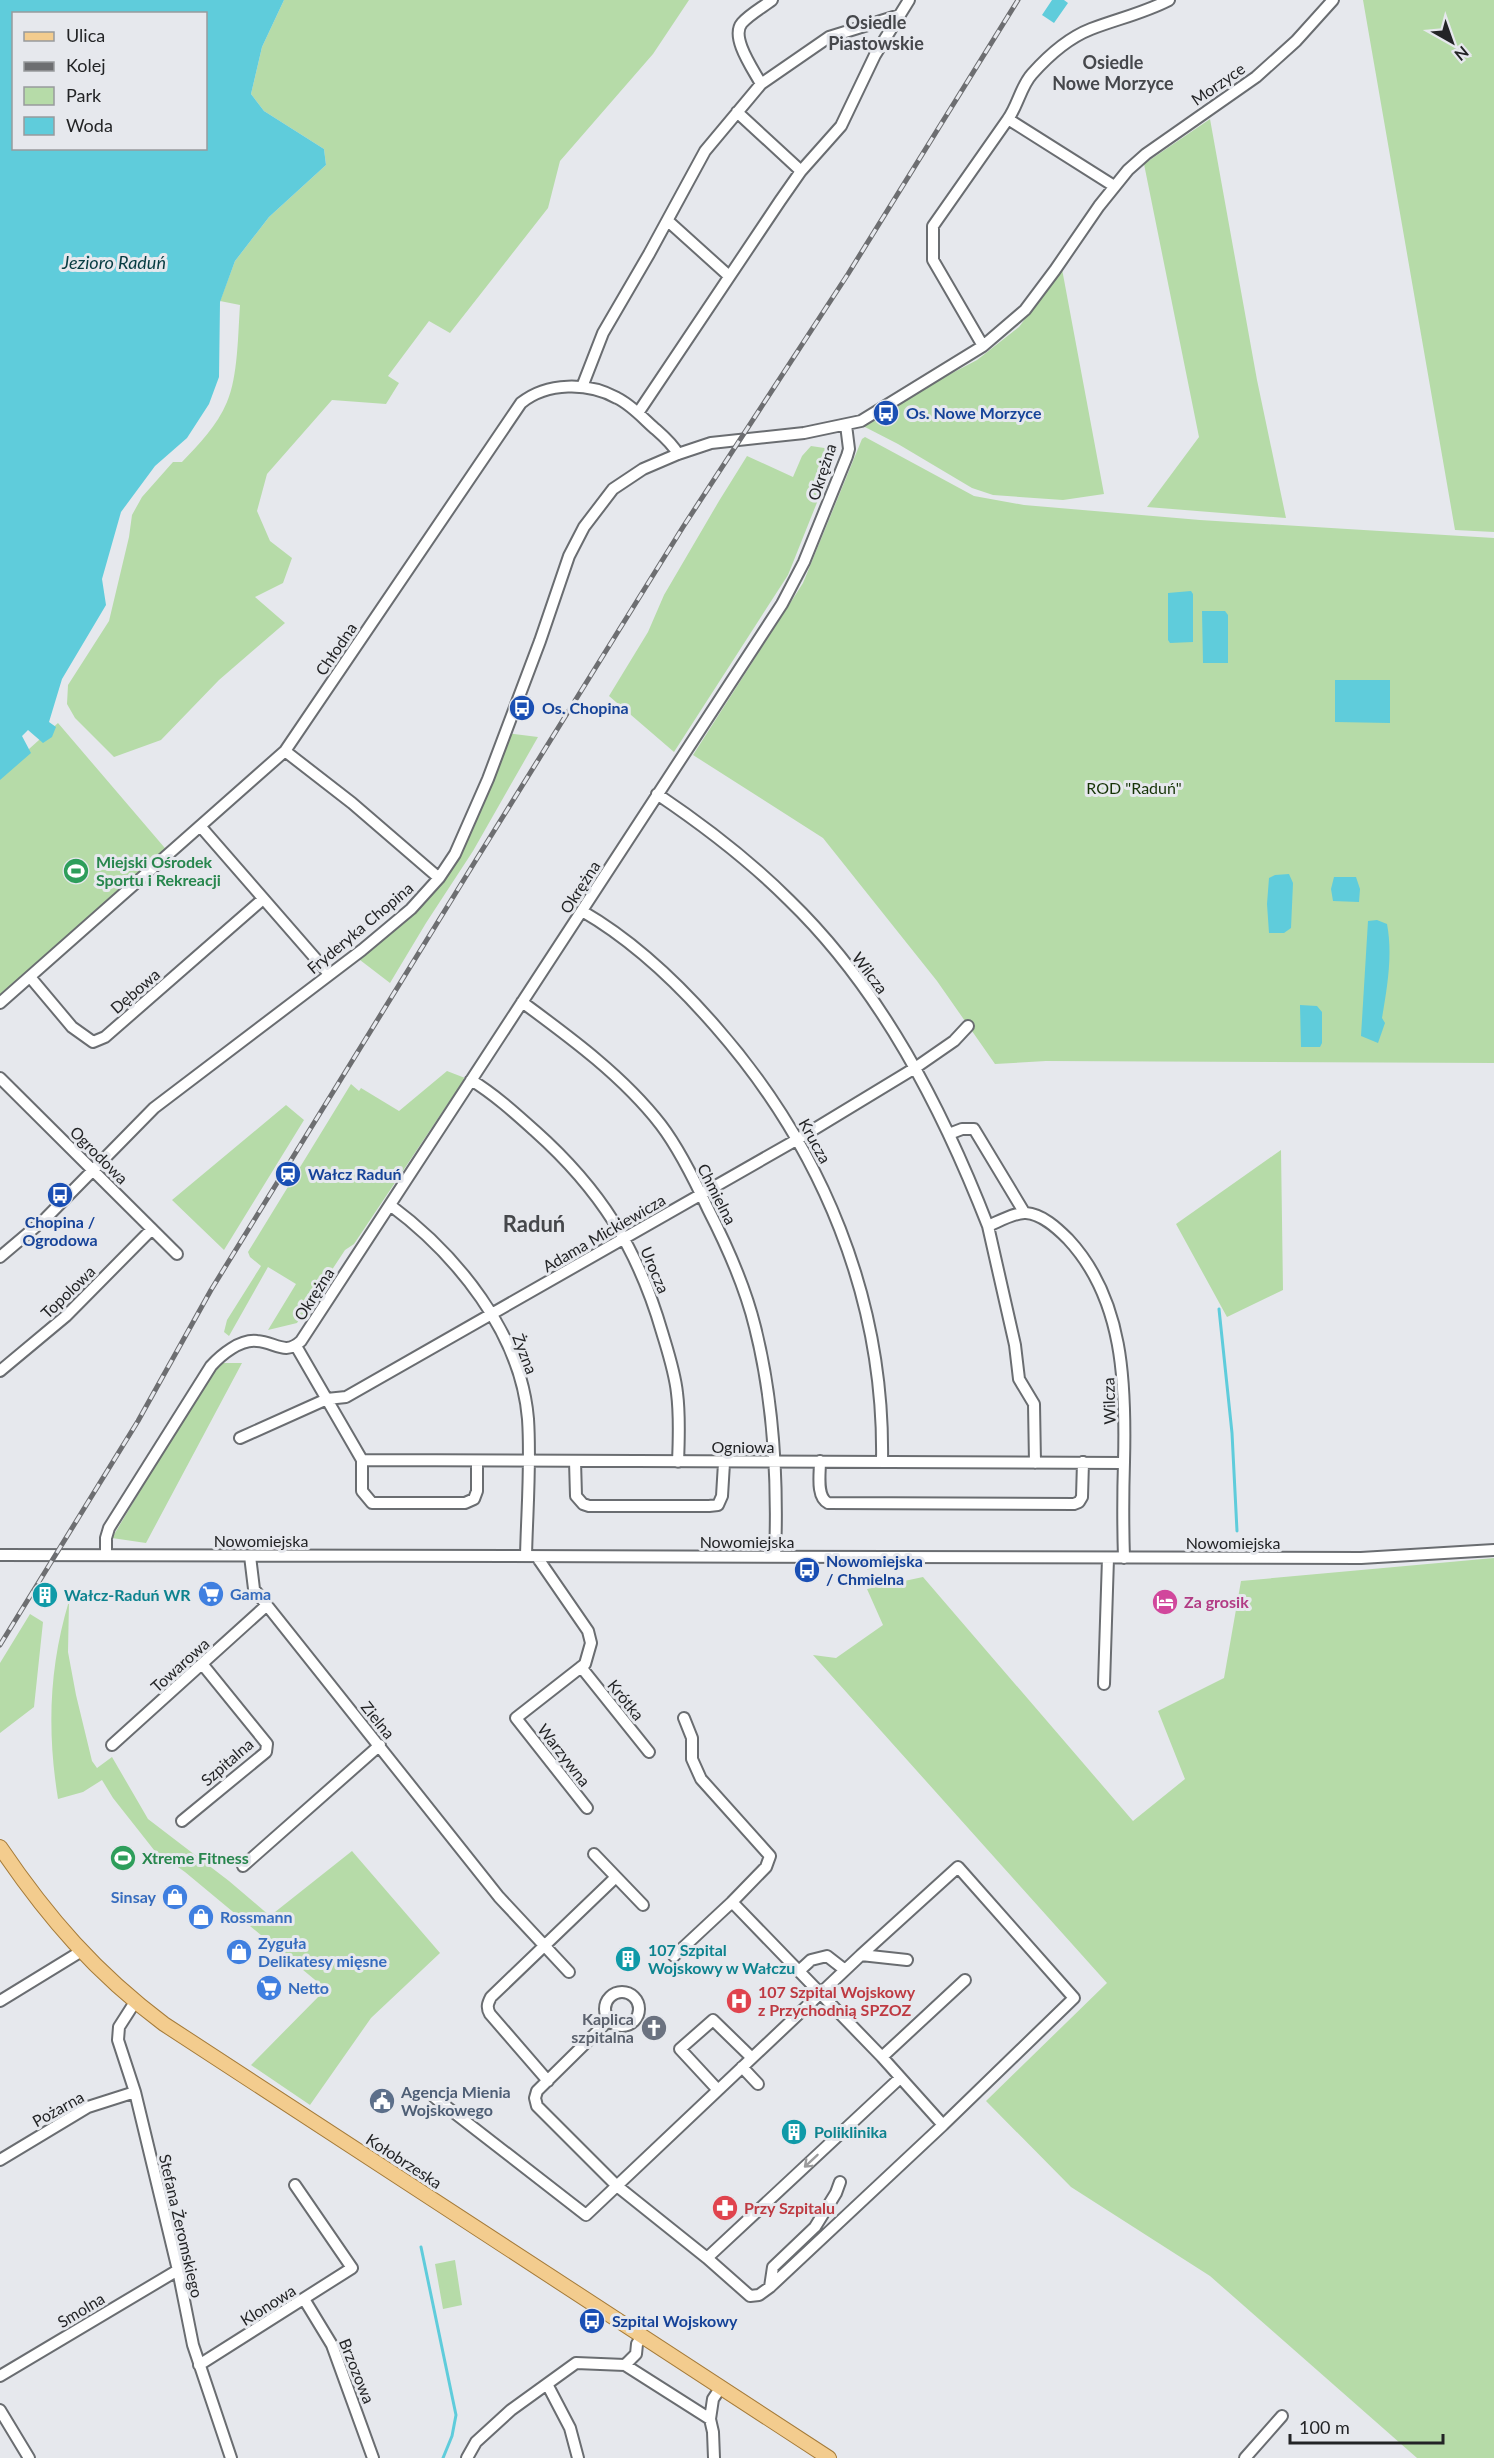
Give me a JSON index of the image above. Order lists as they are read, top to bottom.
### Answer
{
  "streets": {
    "main road": ["Kołobrzeska"],
    "street": [
      "Morzyce",
      "Okrężna",
      "Chłodna",
      "Fryderyka Chopina",
      "Wilcza",
      "Dębowa",
      "Krucza",
      "Ogrodowa",
      "Chmielna",
      "Adama Mickiewicza",
      "Urocza",
      "Topolowa",
      "Żyzna",
      "Ogniowa",
      "Nowomiejska",
      "Towarowa",
      "Krótka",
      "Zielna",
      "Warzywna",
      "Szpitalna",
      "Pożarna",
      "Stefana Żeromskiego",
      "Klonowa",
      "Smolna",
      "Brzozowa"
    ]
  },
  "crossings": [
    ["Morzyce", "Fryderyka Chopina"],
    ["Okrężna", "Fryderyka Chopina"],
    ["Okrężna", "Wilcza"],
    ["Okrężna", "Krucza"],
    ["Okrężna", "Chmielna"],
    ["Okrężna", "Adama Mickiewicza"],
    ["Okrężna", "Urocza"],
    ["Okrężna", "Żyzna"],
    ["Okrężna", "Ogniowa"],
    ["Okrężna", "Nowomiejska"],
    ["Chłodna", "Fryderyka Chopina"],
    ["Chłodna", "Dębowa"],
    ["Fryderyka Chopina", "Ogrodowa"],
    ["Wilcza", "Adama Mickiewicza"],
    ["Wilcza", "Ogniowa"],
    ["Wilcza", "Nowomiejska"],
    ["Krucza", "Adama Mickiewicza"],
    ["Krucza", "Ogniowa"],
    ["Ogrodowa", "Topolowa"],
    ["Chmielna", "Adama Mickiewicza"],
    ["Chmielna", "Ogniowa"],
    ["Chmielna", "Nowomiejska"],
    ["Adama Mickiewicza", "Urocza"],
    ["Adama Mickiewicza", "Żyzna"],
    ["Urocza", "Ogniowa"],
    ["Żyzna", "Ogniowa"],
    ["Żyzna", "Nowomiejska"],
    ["Żyzna", "Warzywna"],
    ["Nowomiejska", "Zielna"],
    ["Nowomiejska", "Warzywna"],
    ["Towarowa", "Zielna"],
    ["Towarowa", "Szpitalna"],
    ["Krótka", "Warzywna"],
    ["Pożarna", "Stefana Żeromskiego"],
    ["Kołobrzeska", "Stefana Żeromskiego"],
    ["Stefana Żeromskiego", "Klonowa"],
    ["Stefana Żeromskiego", "Smolna"],
    ["Klonowa", "Brzozowa"]
  ],
  "districts": ["Osiedle Piastowskie", "Osiedle Nowe Morzyce", "Raduń"],
  "water": ["Jezioro Raduń"],
  "parks": ["ROD \"Raduń\""],
  "places": {
    "bus stop": [
      "Os. Nowe Morzyce",
      "Os. Chopina",
      "Chopina / Ogrodowa",
      "Nowomiejska / Chmielna",
      "Szpital Wojskowy"
    ],
    "sports": ["Miejski Ośrodek Sportu i Rekreacji", "Xtreme Fitness"],
    "station": ["Wałcz Raduń"],
    "supermarket": ["Gama", "Netto"],
    "building": ["Wałcz-Raduń WR", "107 Szpital Wojskowy w Wałczu", "Poliklinika"],
    "hotel": ["Za grosik"],
    "shop": ["Sinsay", "Rossmann", "Zyguła Delikatesy mięsne"],
    "hospital": ["107 Szpital Wojskowy z Przychodnią SPZOZ"],
    "church": ["Kaplica szpitalna"],
    "public building": ["Agencja Mienia Wojskowego"],
    "pharmacy": ["Przy Szpitalu"]
  },
  "legend": [
    "Ulica",
    "Kolej",
    "Park",
    "Woda"
  ],
  "scale_bar": "100 m",
  "north": "bottom right"
}
